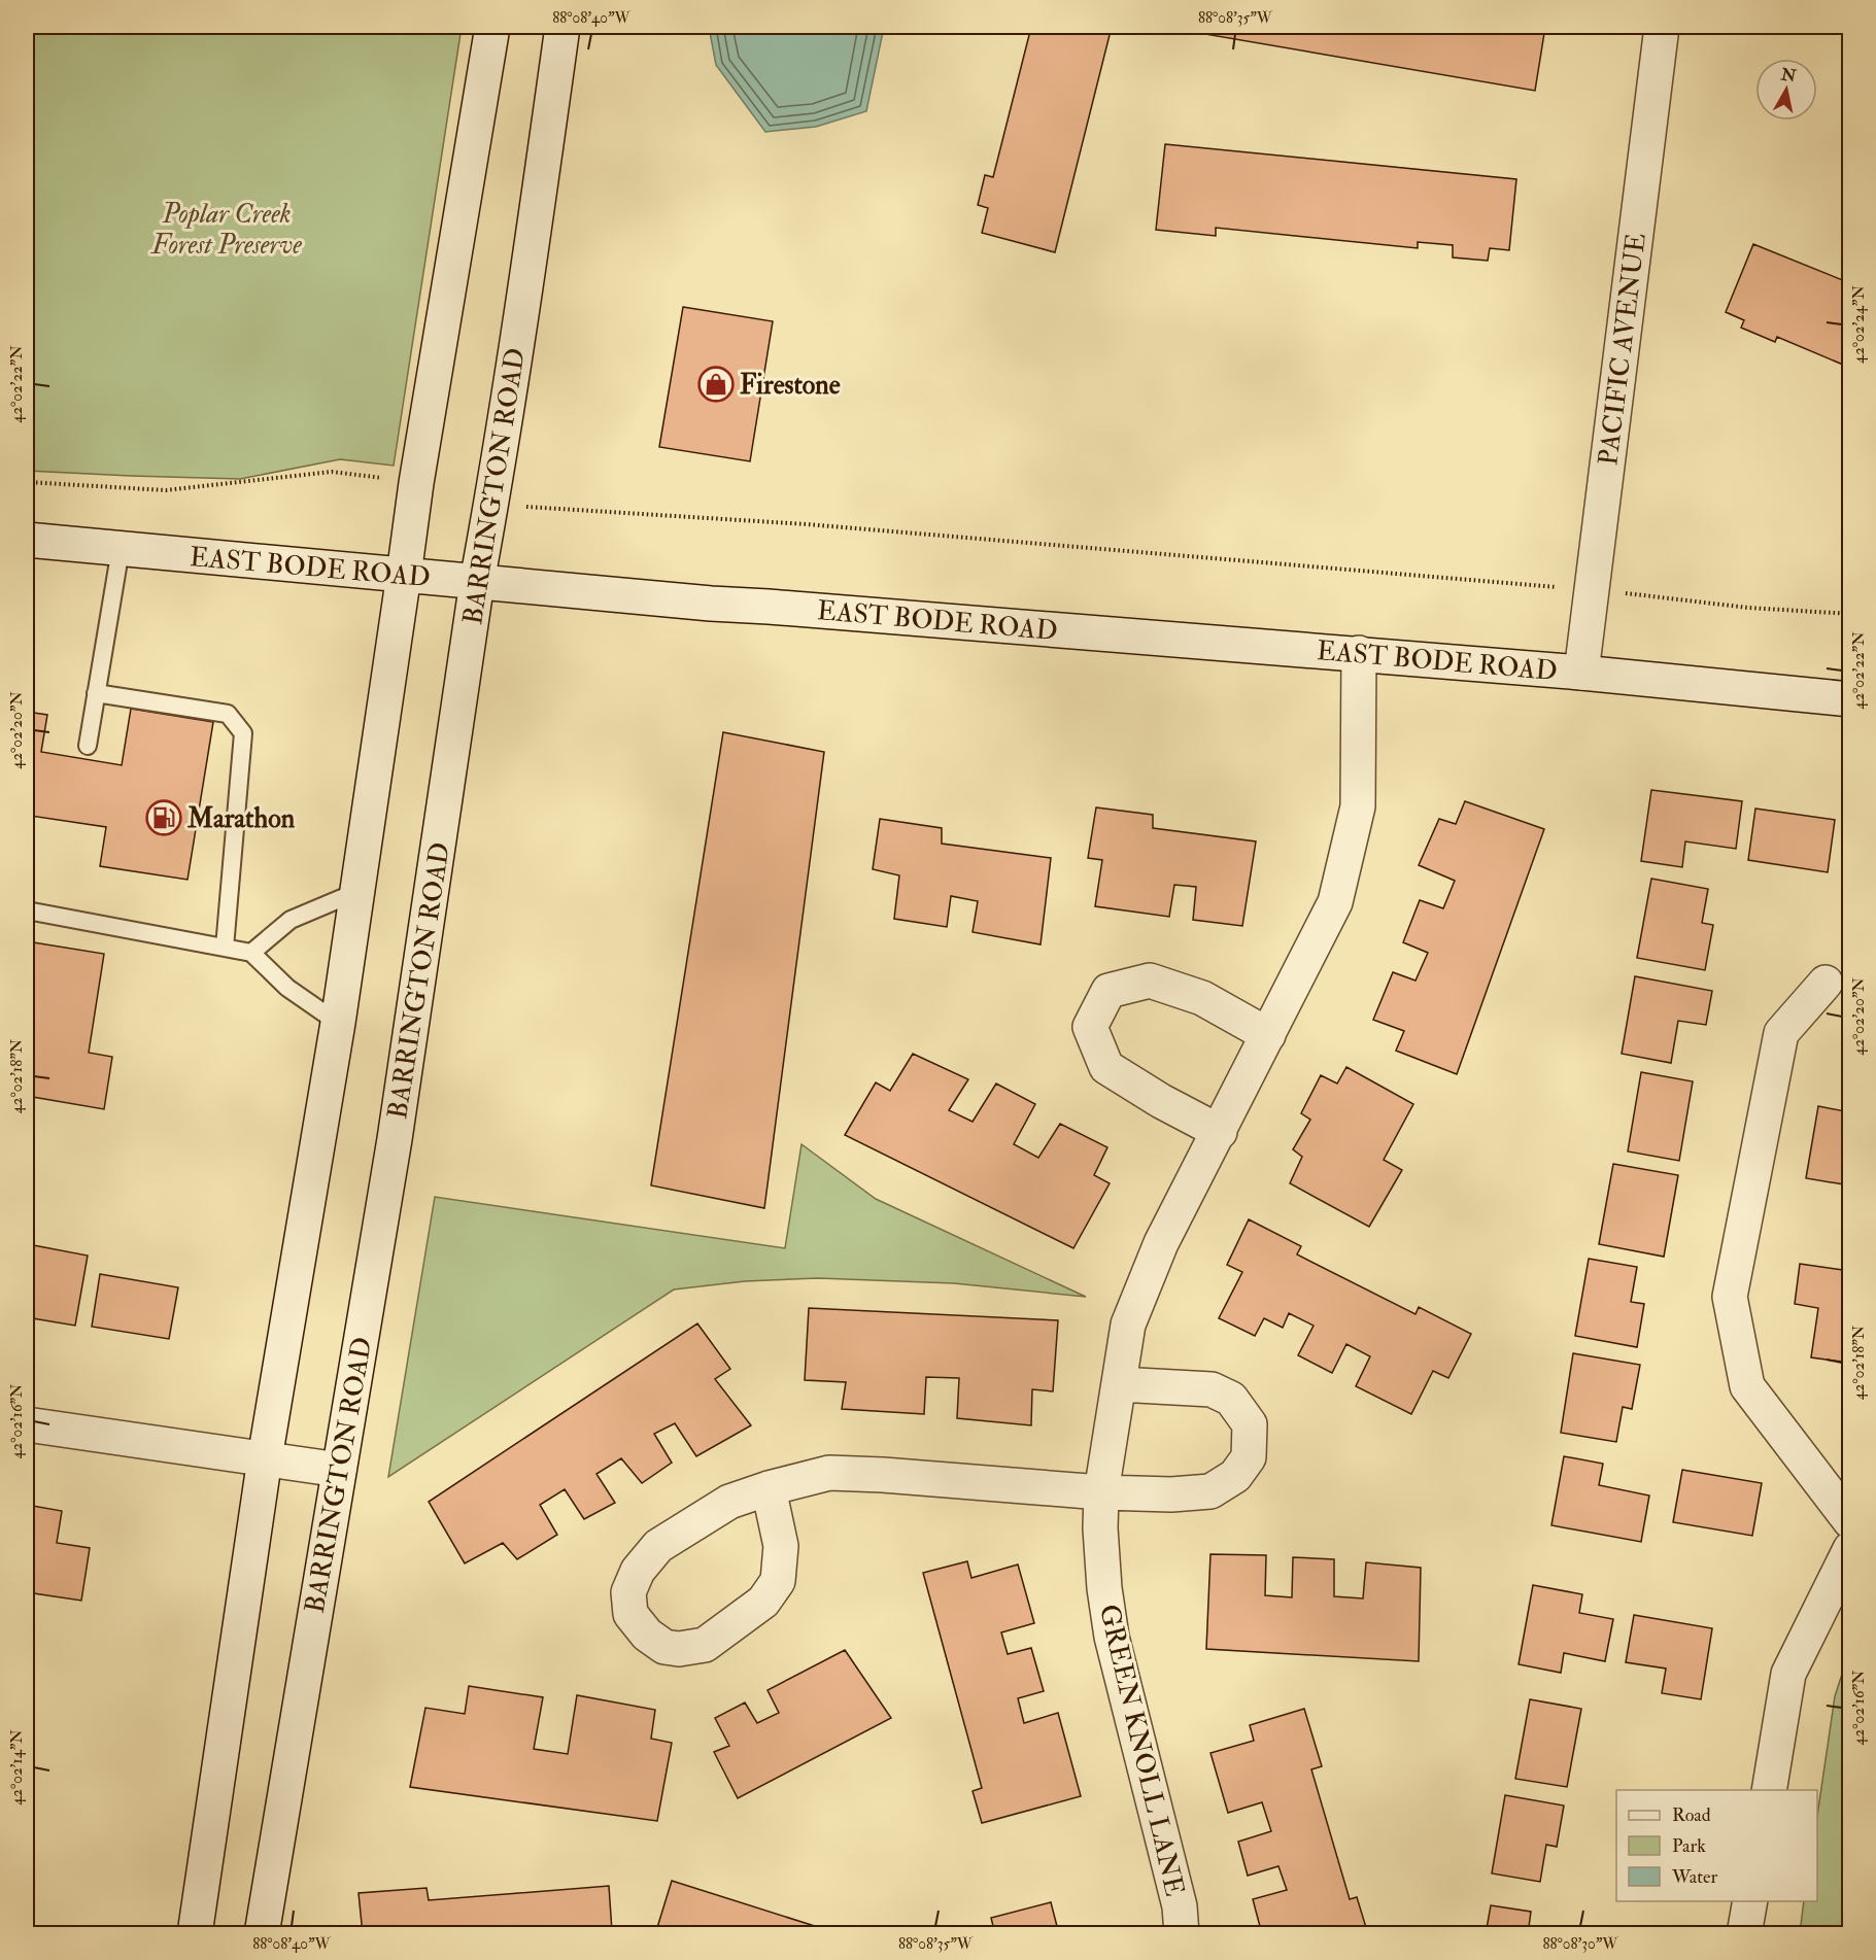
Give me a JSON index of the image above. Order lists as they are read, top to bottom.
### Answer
{
  "streets": {
    "street": [
      "PACIFIC AVENUE",
      "BARRINGTON ROAD",
      "EAST BODE ROAD",
      "GREEN KNOLL LANE"
    ]
  },
  "crossings": [
    ["PACIFIC AVENUE", "EAST BODE ROAD"],
    ["BARRINGTON ROAD", "EAST BODE ROAD"],
    ["EAST BODE ROAD", "GREEN KNOLL LANE"]
  ],
  "parks": ["Poplar Creek Forest Preserve"],
  "places": {
    "shop": ["Firestone"],
    "fuel station": ["Marathon"]
  },
  "legend": ["Road", "Park", "Water"],
  "north": "top",
  "coordinates": [
    "88°08'40\"W",
    "88°08'35\"W",
    "42°02'24\"N",
    "42°02'22\"N",
    "42°02'20\"N",
    "42°02'18\"N",
    "42°02'16\"N",
    "42°02'14\"N",
    "88°08'30\"W"
  ]
}
